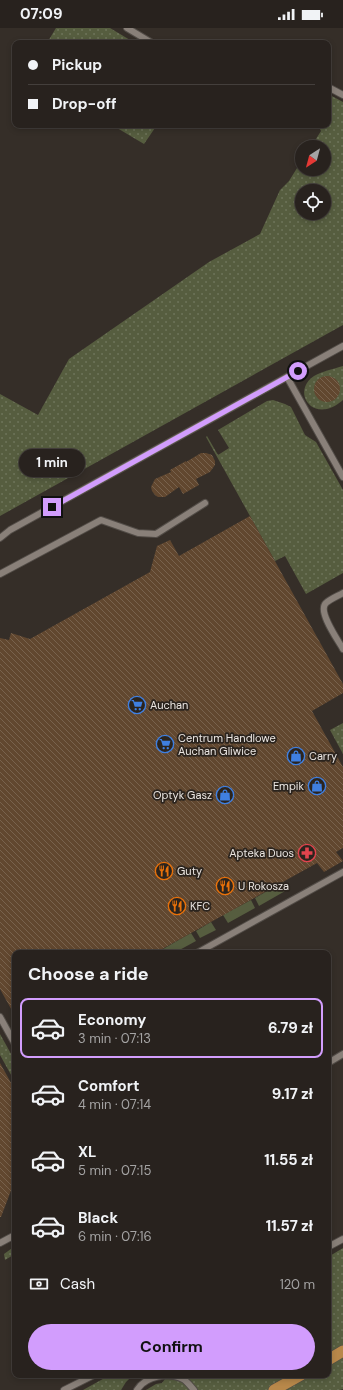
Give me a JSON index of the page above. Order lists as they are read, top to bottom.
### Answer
{
  "places": {
    "supermarket": ["Auchan", "Centrum Handlowe Auchan Gliwice"],
    "shop": ["Carry", "Empik", "Optyk Gasz"],
    "pharmacy": ["Apteka Duos"],
    "restaurant": ["Guty", "U Rokosza", "KFC"]
  },
  "north": "bottom left",
  "page": {
    "status": "07:09",
    "banner": ["Pickup", "Drop-off"],
    "bubble": "1 min",
    "heading": "Choose a ride",
    "list": [
      {
        "name": "Economy",
        "note": "3 min · 07:13",
        "value": "6.79 zł"
      },
      {
        "name": "Comfort",
        "note": "4 min · 07:14",
        "value": "9.17 zł"
      },
      {
        "name": "XL",
        "note": "5 min · 07:15",
        "value": "11.55 zł"
      },
      {
        "name": "Black",
        "note": "6 min · 07:16",
        "value": "11.57 zł"
      }
    ],
    "pay": ["Cash", "120 m"],
    "buttons": "Confirm"
  }
}
